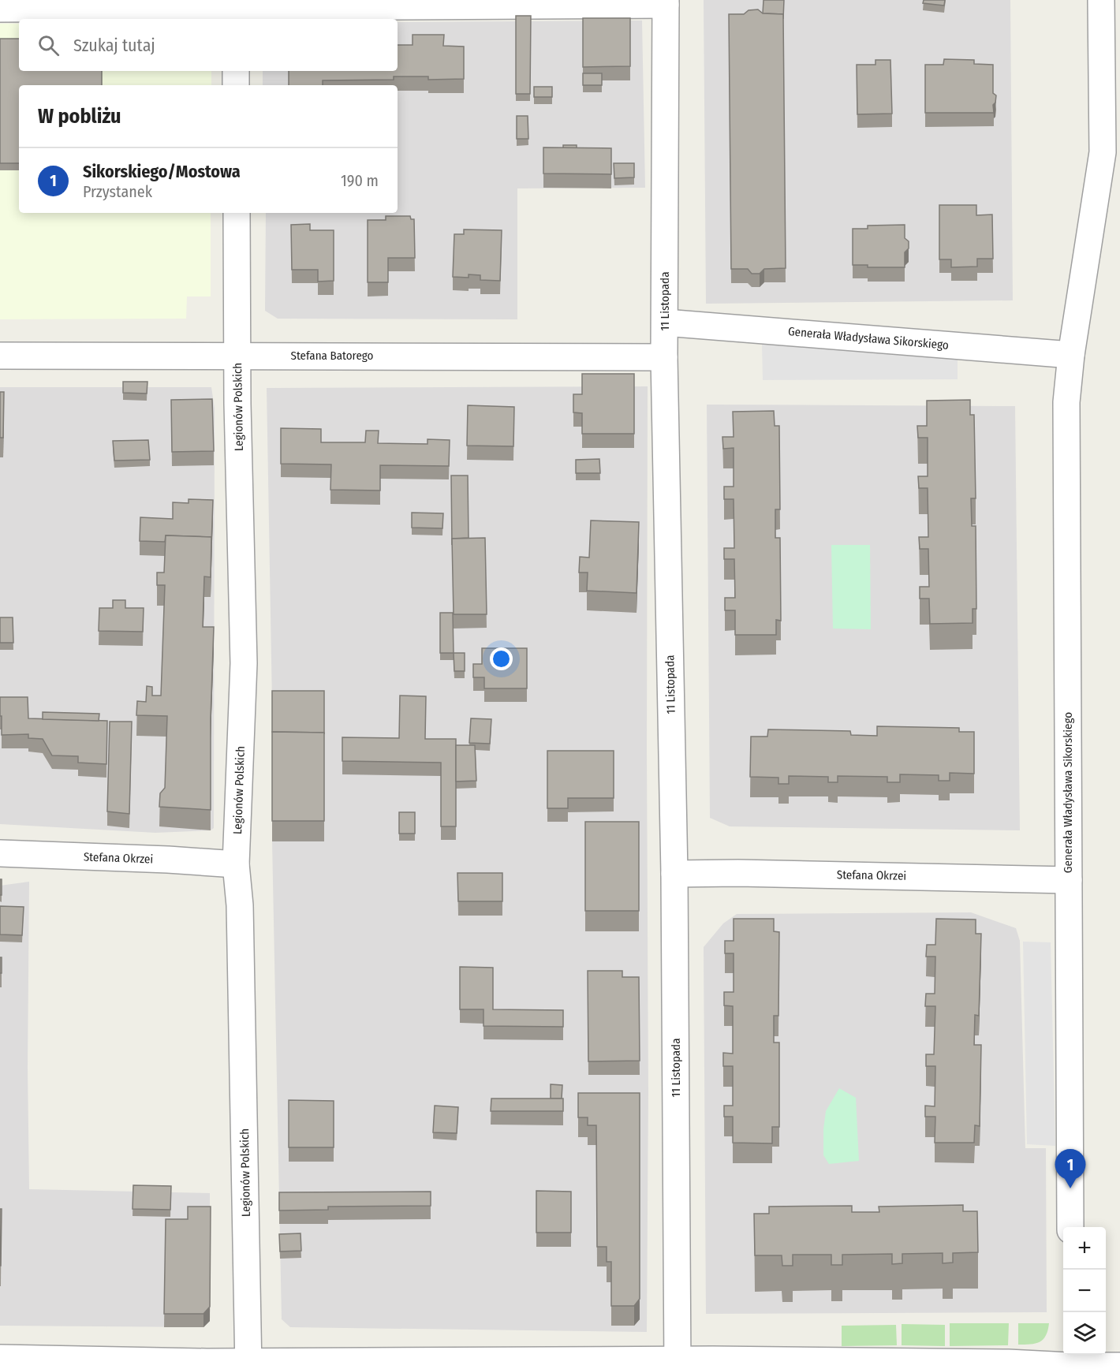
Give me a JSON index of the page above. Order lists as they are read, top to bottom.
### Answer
{
  "streets": {
    "street": [
      "11 Listopada",
      "Generała Władysława Sikorskiego",
      "Stefana Batorego",
      "Legionów Polskich",
      "Stefana Okrzei"
    ]
  },
  "crossings": [
    ["11 Listopada", "Generała Władysława Sikorskiego"],
    ["11 Listopada", "Stefana Batorego"],
    ["11 Listopada", "Stefana Okrzei"],
    ["Generała Władysława Sikorskiego", "Stefana Okrzei"],
    ["Stefana Batorego", "Legionów Polskich"],
    ["Legionów Polskich", "Stefana Okrzei"]
  ],
  "page": {
    "search": "Szukaj tutaj",
    "heading": "W pobliżu",
    "list": [
      {
        "mark": "1",
        "name": "Sikorskiego/Mostowa",
        "note": "Przystanek",
        "value": "190 m"
      }
    ],
    "pins": "1",
    "map_buttons": ["+", "−"]
  }
}
